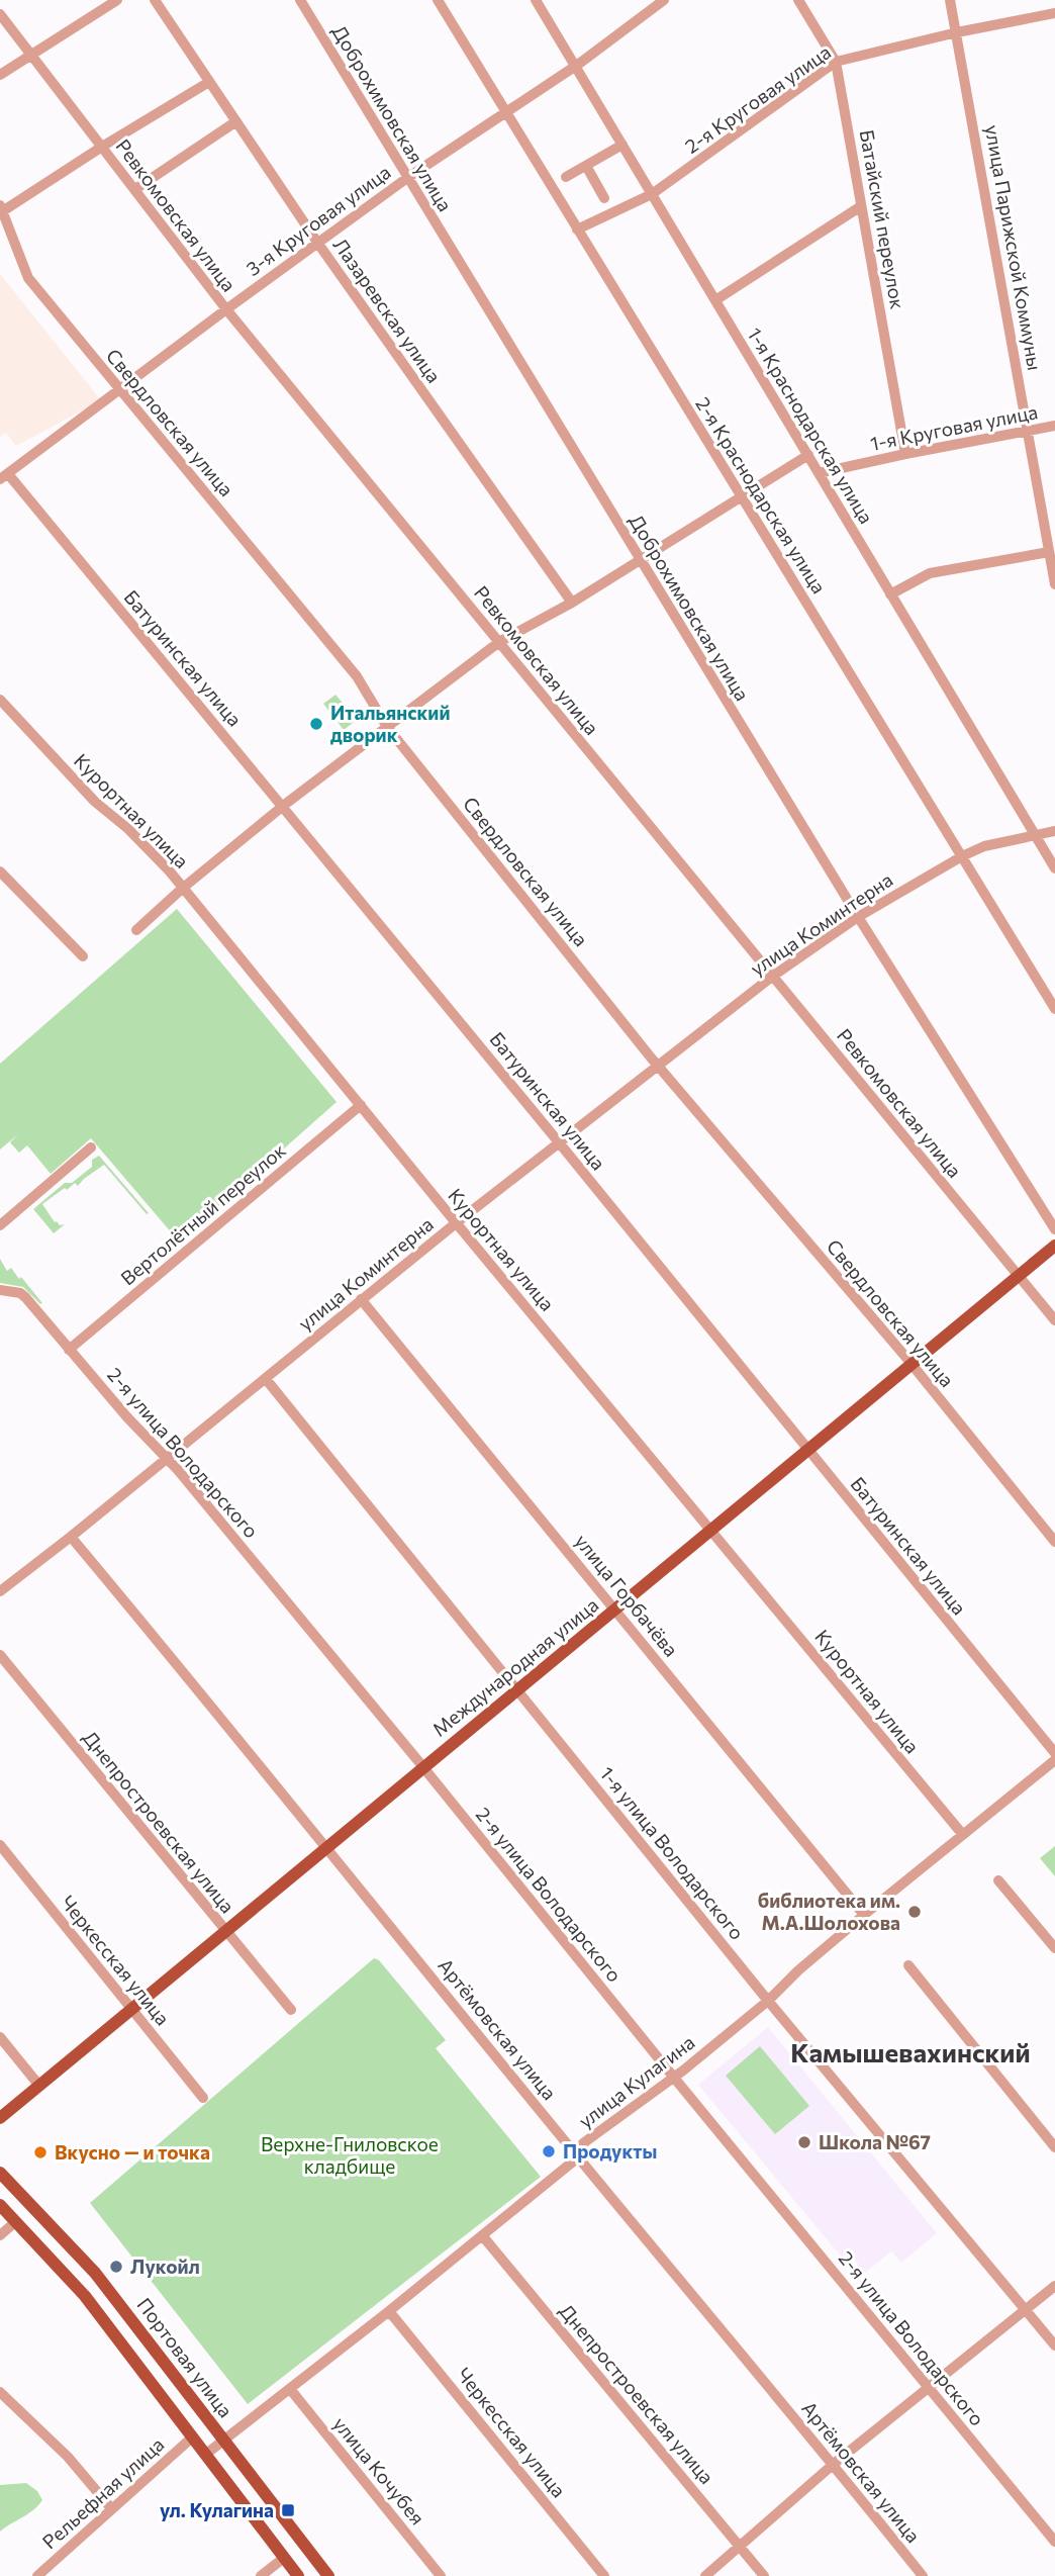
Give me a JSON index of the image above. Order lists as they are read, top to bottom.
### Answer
{
  "streets": {
    "main road": ["Международная улица", "Портовая улица"],
    "street": [
      "2-я Круговая улица",
      "Доброхимовская улица",
      "Ревкомовская улица",
      "Батайский переулок",
      "3-я Круговая улица",
      "улица Парижской Коммуны",
      "Лазаревская улица",
      "Свердловская улица",
      "1-я Краснодарская улица",
      "1-я Круговая улица",
      "2-я Краснодарская улица",
      "Батуринская улица",
      "Курортная улица",
      "улица Коминтерна",
      "Вертолётный переулок",
      "2-я улица Володарского",
      "улица Горбачёва",
      "Днепростроевская улица",
      "1-я улица Володарского",
      "Черкесская улица",
      "Артёмовская улица",
      "улица Кулагина",
      "улица Кочубея",
      "Рельефная улица"
    ]
  },
  "crossings": [
    ["2-я Круговая улица", "Батайский переулок"],
    ["2-я Круговая улица", "улица Парижской Коммуны"],
    ["2-я Круговая улица", "1-я Краснодарская улица"],
    ["2-я Круговая улица", "2-я Краснодарская улица"],
    ["Доброхимовская улица", "3-я Круговая улица"],
    ["Доброхимовская улица", "улица Коминтерна"],
    ["Ревкомовская улица", "3-я Круговая улица"],
    ["Ревкомовская улица", "улица Коминтерна"],
    ["Ревкомовская улица", "Международная улица"],
    ["Батайский переулок", "1-я Круговая улица"],
    ["3-я Круговая улица", "Лазаревская улица"],
    ["3-я Круговая улица", "Свердловская улица"],
    ["3-я Круговая улица", "1-я Краснодарская улица"],
    ["3-я Круговая улица", "2-я Краснодарская улица"],
    ["3-я Круговая улица", "Батуринская улица"],
    ["улица Парижской Коммуны", "1-я Круговая улица"],
    ["Свердловская улица", "улица Коминтерна"],
    ["Свердловская улица", "Международная улица"],
    ["1-я Краснодарская улица", "1-я Круговая улица"],
    ["1-я Краснодарская улица", "улица Коминтерна"],
    ["2-я Краснодарская улица", "улица Коминтерна"],
    ["Батуринская улица", "улица Коминтерна"],
    ["Батуринская улица", "Международная улица"],
    ["Курортная улица", "улица Коминтерна"],
    ["Курортная улица", "Вертолётный переулок"],
    ["Курортная улица", "Международная улица"],
    ["Курортная улица", "улица Кулагина"],
    ["улица Коминтерна", "2-я улица Володарского"],
    ["улица Коминтерна", "улица Горбачёва"],
    ["улица Коминтерна", "1-я улица Володарского"],
    ["улица Коминтерна", "Артёмовская улица"],
    ["Вертолётный переулок", "2-я улица Володарского"],
    ["2-я улица Володарского", "Международная улица"],
    ["2-я улица Володарского", "улица Кулагина"],
    ["улица Горбачёва", "Международная улица"],
    ["улица Горбачёва", "улица Кулагина"],
    ["Международная улица", "Днепростроевская улица"],
    ["Международная улица", "1-я улица Володарского"],
    ["Международная улица", "Черкесская улица"],
    ["Международная улица", "Артёмовская улица"],
    ["Днепростроевская улица", "улица Кулагина"],
    ["1-я улица Володарского", "улица Кулагина"],
    ["Черкесская улица", "улица Кулагина"],
    ["Артёмовская улица", "улица Кулагина"],
    ["улица Кулагина", "Портовая улица"],
    ["улица Кулагина", "улица Кочубея"]
  ],
  "districts": ["Камышевахинский"],
  "parks": ["Верхне-Гниловское кладбище"],
  "places": {
    "other": [
      "Итальянский дворик",
      "библиотека им. М.А.Шолохова",
      "Школа №67",
      "Продукты",
      "Вкусно — и точка",
      "Лукойл"
    ],
    "transit": ["ул. Кулагина"]
  }
}
